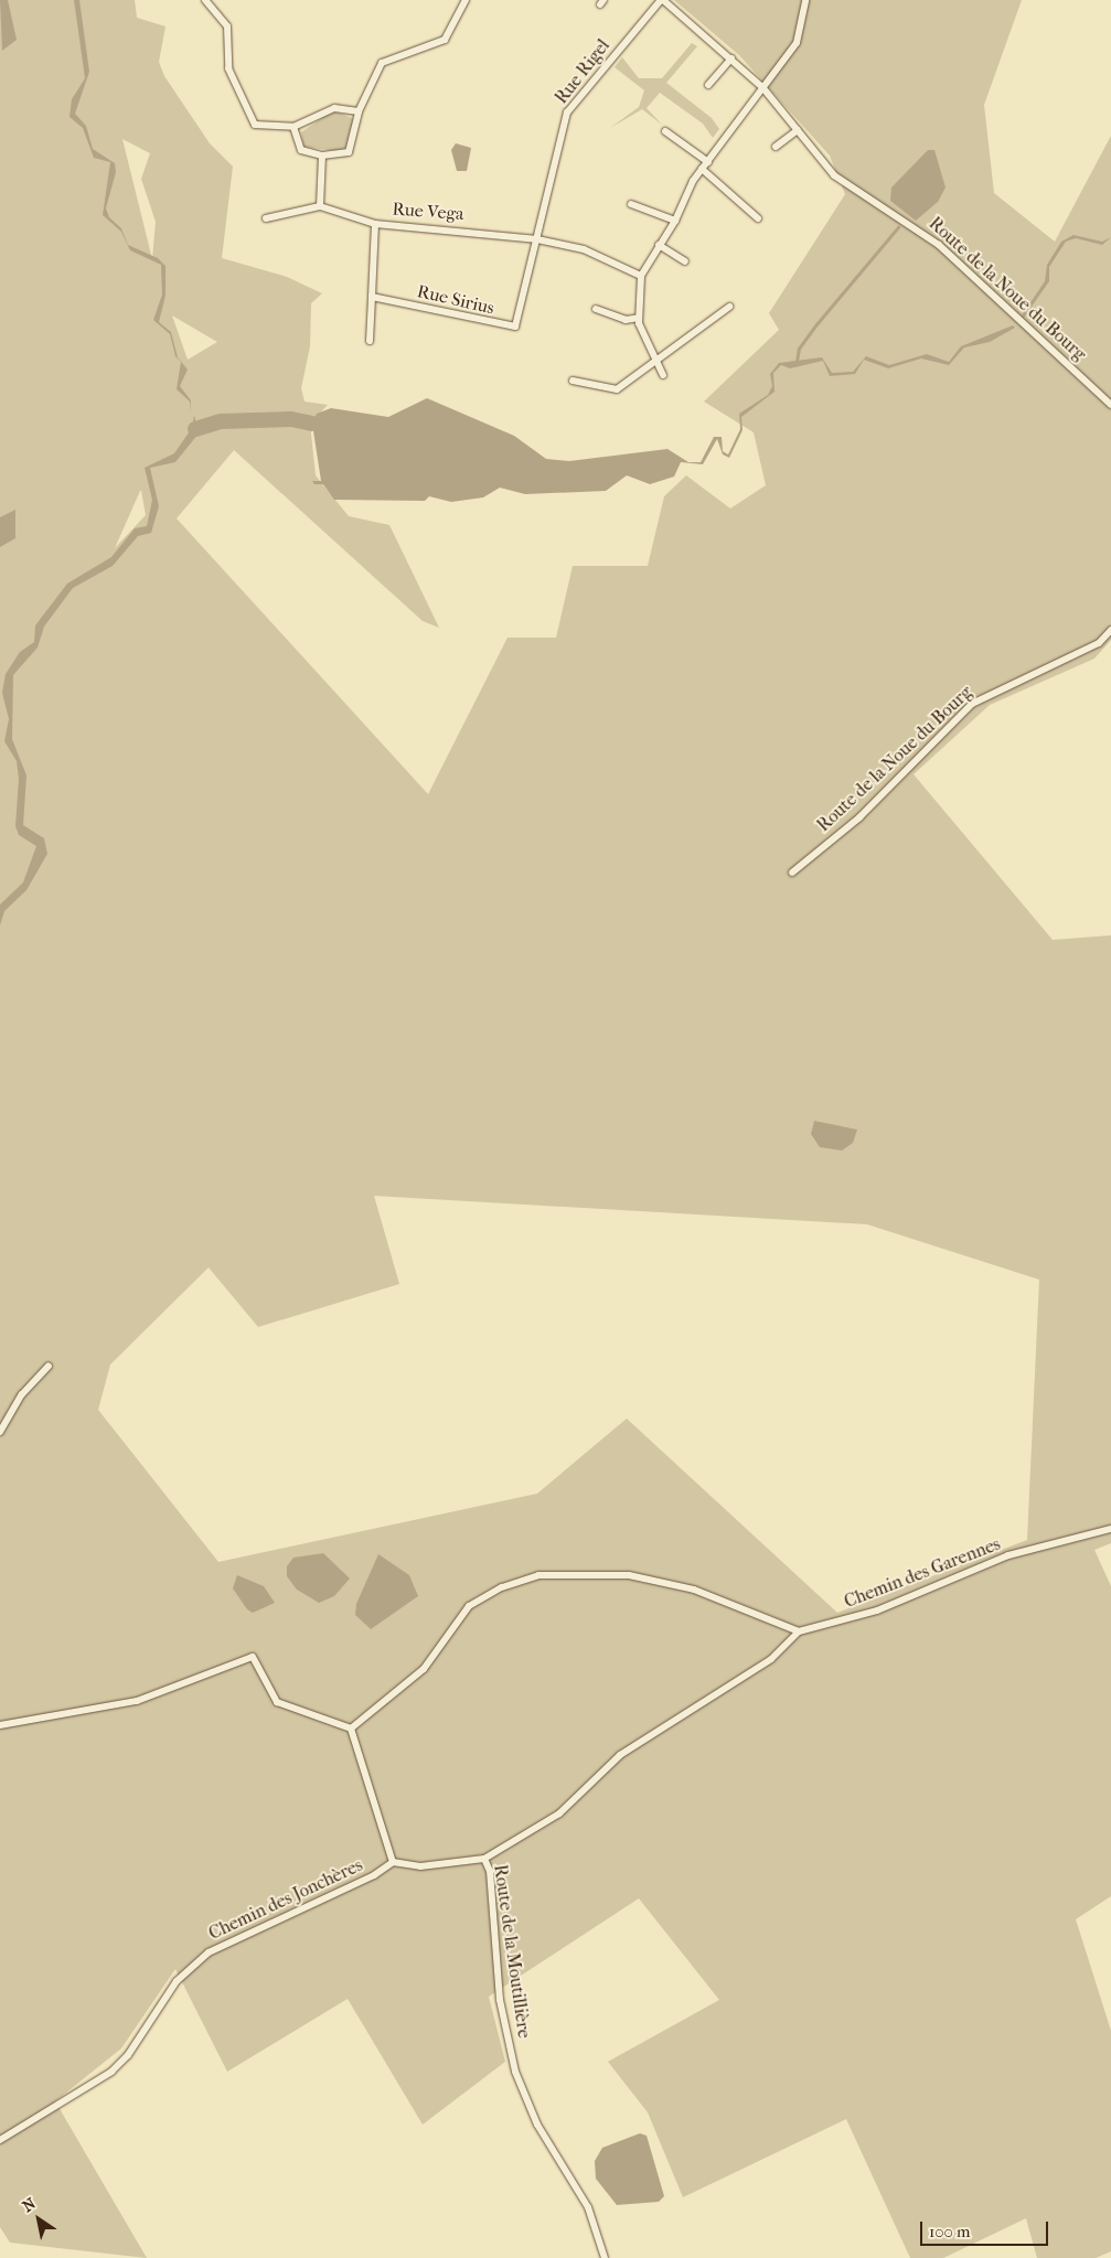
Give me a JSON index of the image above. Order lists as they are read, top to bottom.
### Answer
{
  "streets": {
    "street": [
      "Rue Rigel",
      "Rue Vega",
      "Route de la Noue du Bourg",
      "Rue Sirius",
      "Chemin des Garennes",
      "Chemin des Jonchères",
      "Route de la Moutillière"
    ]
  },
  "crossings": [
    ["Rue Rigel", "Rue Vega"],
    ["Rue Rigel", "Route de la Noue du Bourg"],
    ["Rue Rigel", "Rue Sirius"],
    ["Rue Vega", "Rue Sirius"],
    ["Chemin des Jonchères", "Route de la Moutillière"]
  ],
  "scale_bar": "100 m",
  "north": "top left"
}
